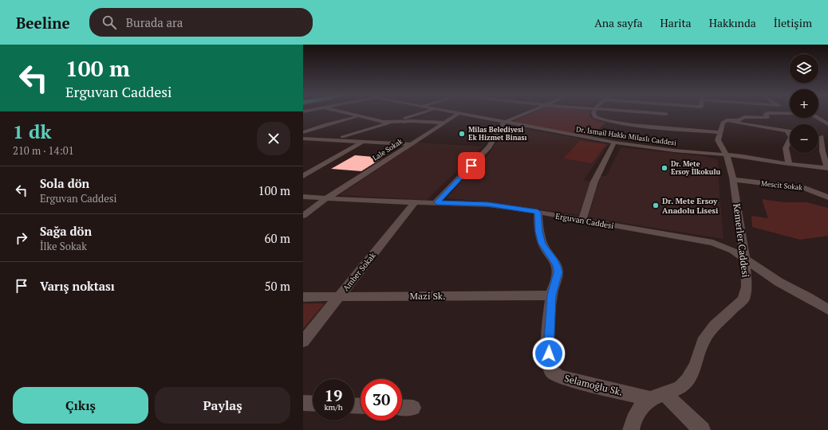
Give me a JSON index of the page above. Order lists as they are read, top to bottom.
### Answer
{
  "streets": {
    "street": [
      "Dr. İsmail Hakkı Milaslı Caddesi",
      "Lale Sokak",
      "Mescit Sokak",
      "Erguvan Caddesi",
      "Kemerler Caddesi",
      "Amber Sokak",
      "Mazi Sk.",
      "Selamoğlu Sk."
    ]
  },
  "crossings": [
    ["Dr. İsmail Hakkı Milaslı Caddesi", "Lale Sokak"],
    ["Dr. İsmail Hakkı Milaslı Caddesi", "Kemerler Caddesi"],
    ["Lale Sokak", "Erguvan Caddesi"],
    ["Mescit Sokak", "Kemerler Caddesi"],
    ["Erguvan Caddesi", "Kemerler Caddesi"],
    ["Erguvan Caddesi", "Amber Sokak"],
    ["Erguvan Caddesi", "Selamoğlu Sk."],
    ["Kemerler Caddesi", "Selamoğlu Sk."],
    ["Amber Sokak", "Mazi Sk."],
    ["Mazi Sk.", "Selamoğlu Sk."]
  ],
  "places": ["Milas Belediyesi Ek Hizmet Binası", "Dr. Mete Ersoy İlkokulu", "Dr. Mete Ersoy Anadolu Lisesi"],
  "page": {
    "header": "Beeline",
    "search": "Burada ara",
    "nav": [
      "Ana sayfa",
      "Harita",
      "Hakkında",
      "İletişim"
    ],
    "turn": ["100 m", "Erguvan Caddesi"],
    "map_buttons": ["+", "−"],
    "heading": ["1 dk", "210 m · 14:01"],
    "list": [
      {
        "name": "Sola dön",
        "note": "Erguvan Caddesi",
        "value": "100 m"
      },
      {
        "name": "Sağa dön",
        "note": "İlke Sokak",
        "value": "60 m"
      },
      {
        "name": "Varış noktası",
        "value": "50 m"
      }
    ],
    "speed": "19 km/h",
    "limit": "30",
    "buttons": ["Çıkış", "Paylaş"]
  }
}
